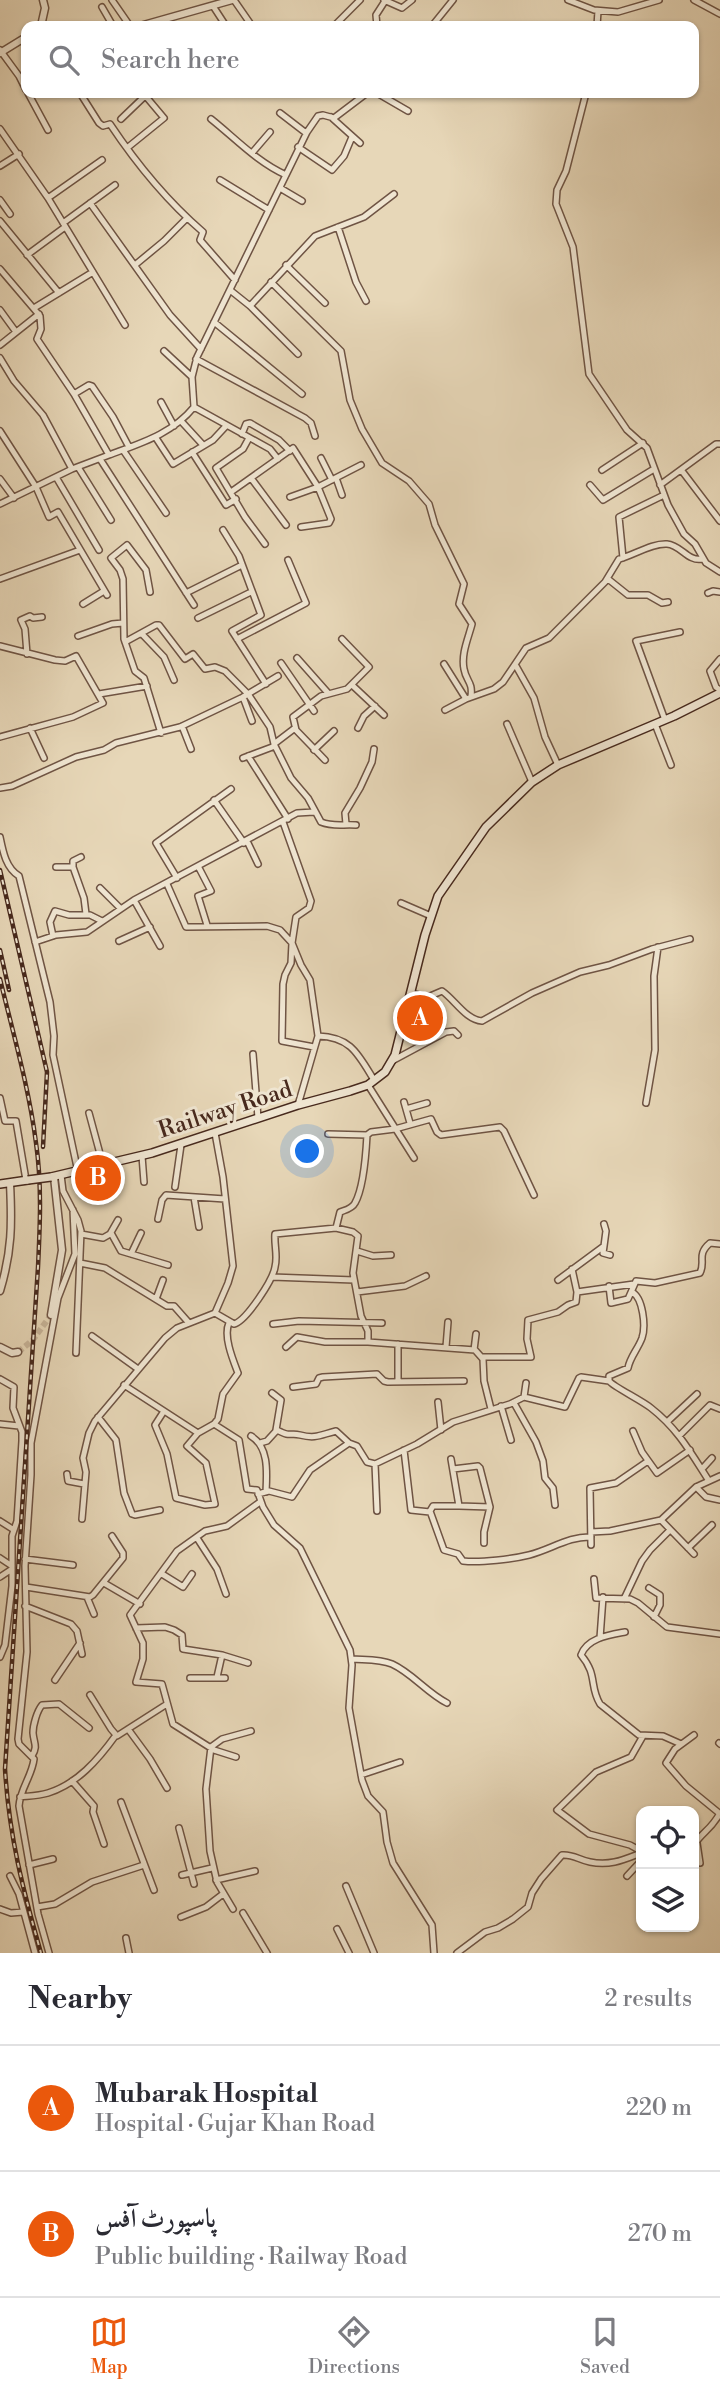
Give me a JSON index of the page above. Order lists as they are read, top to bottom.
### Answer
{
  "streets": {
    "main road": ["Railway Road"]
  },
  "page": {
    "search": "Search here",
    "pins": ["A", "B"],
    "heading": ["Nearby", "2 results"],
    "list": [
      {
        "mark": "A",
        "name": "Mubarak Hospital",
        "note": "Hospital · Gujar Khan Road",
        "value": "220 m"
      },
      {
        "mark": "B",
        "name": "پاسپورٹ آفس",
        "note": "Public building · Railway Road",
        "value": "270 m"
      }
    ],
    "nav": ["Map", "Directions", "Saved"]
  }
}
